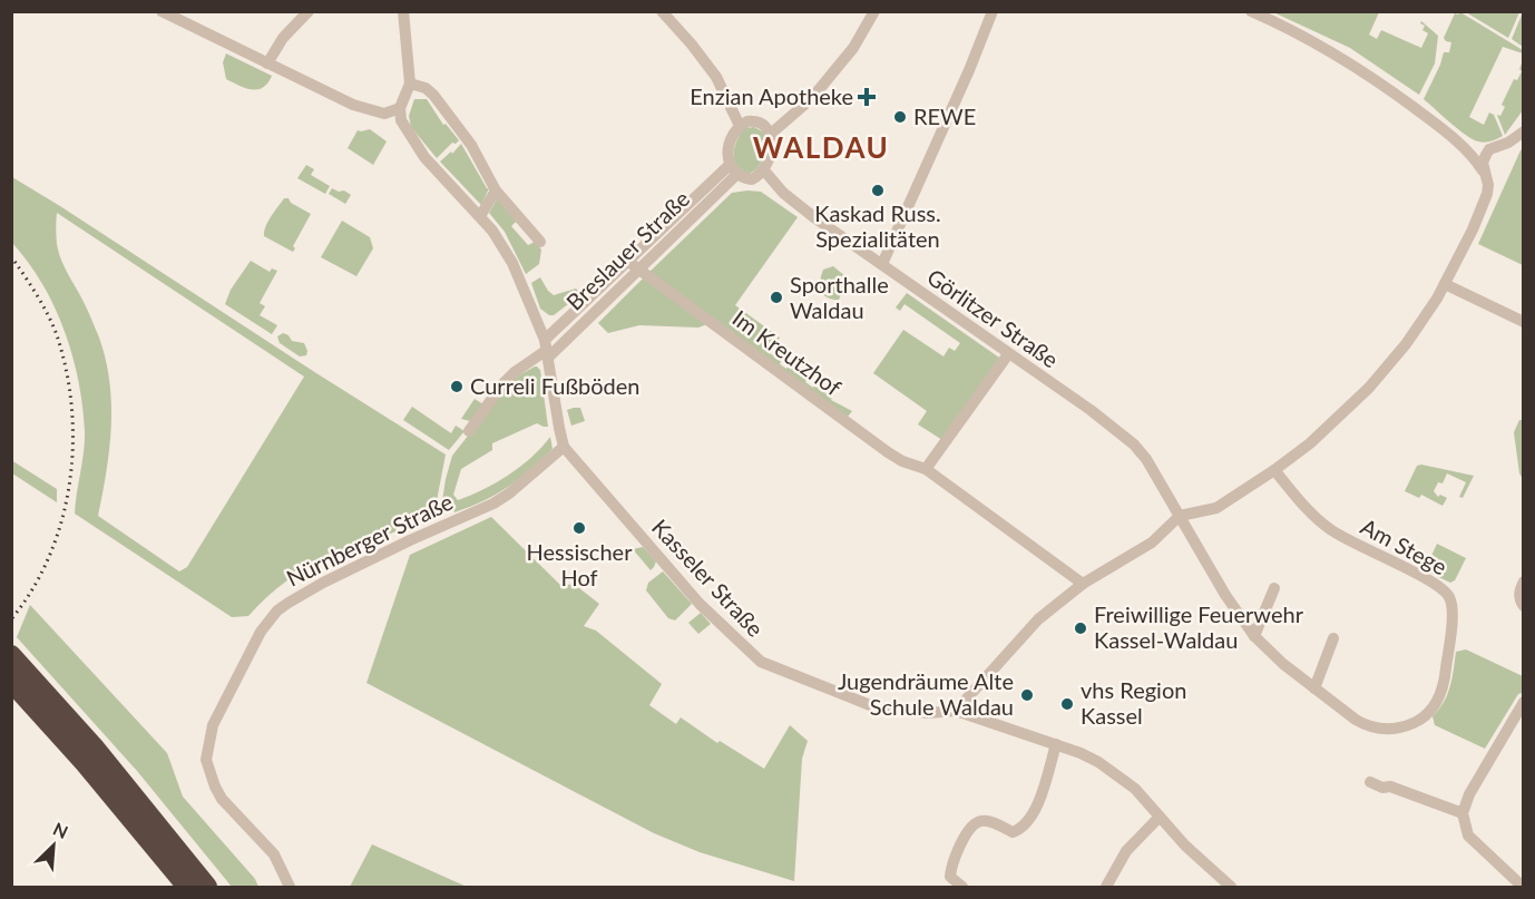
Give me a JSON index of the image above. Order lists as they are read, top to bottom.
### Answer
{
  "streets": {
    "street": [
      "Breslauer Straße",
      "Görlitzer Straße",
      "Im Kreutzhof",
      "Nürnberger Straße",
      "Am Stege",
      "Kasseler Straße"
    ]
  },
  "crossings": [
    ["Breslauer Straße", "Görlitzer Straße"],
    ["Breslauer Straße", "Im Kreutzhof"],
    ["Görlitzer Straße", "Am Stege"],
    ["Nürnberger Straße", "Kasseler Straße"]
  ],
  "districts": ["WALDAU"],
  "places": {
    "health": ["Enzian Apotheke"],
    "other": [
      "REWE",
      "Kaskad Russ. Spezialitäten",
      "Sporthalle Waldau",
      "Curreli Fußböden",
      "Hessischer Hof",
      "Freiwillige Feuerwehr Kassel-Waldau",
      "Jugendräume Alte Schule Waldau",
      "vhs Region Kassel"
    ]
  },
  "north": "top right"
}
